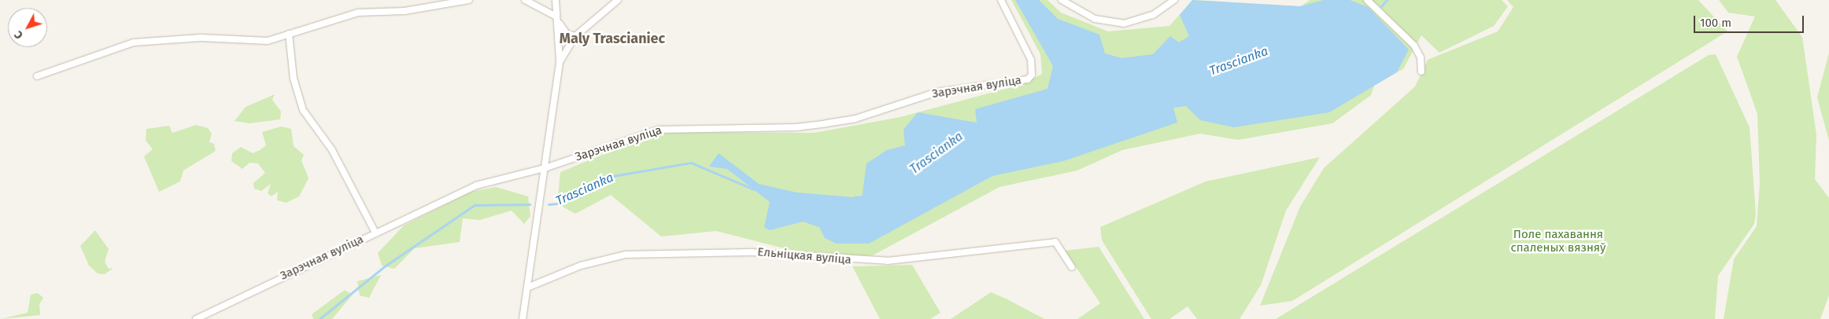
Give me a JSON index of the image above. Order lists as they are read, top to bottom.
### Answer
{
  "streets": {
    "street": ["Зарэчная вуліца", "Ельніцкая вуліца"]
  },
  "districts": ["Maly Trascianiec"],
  "water": ["Trascianka"],
  "parks": ["Поле пахавання спаленых вязняў"],
  "scale_bar": "100 m",
  "north": "bottom left"
}
